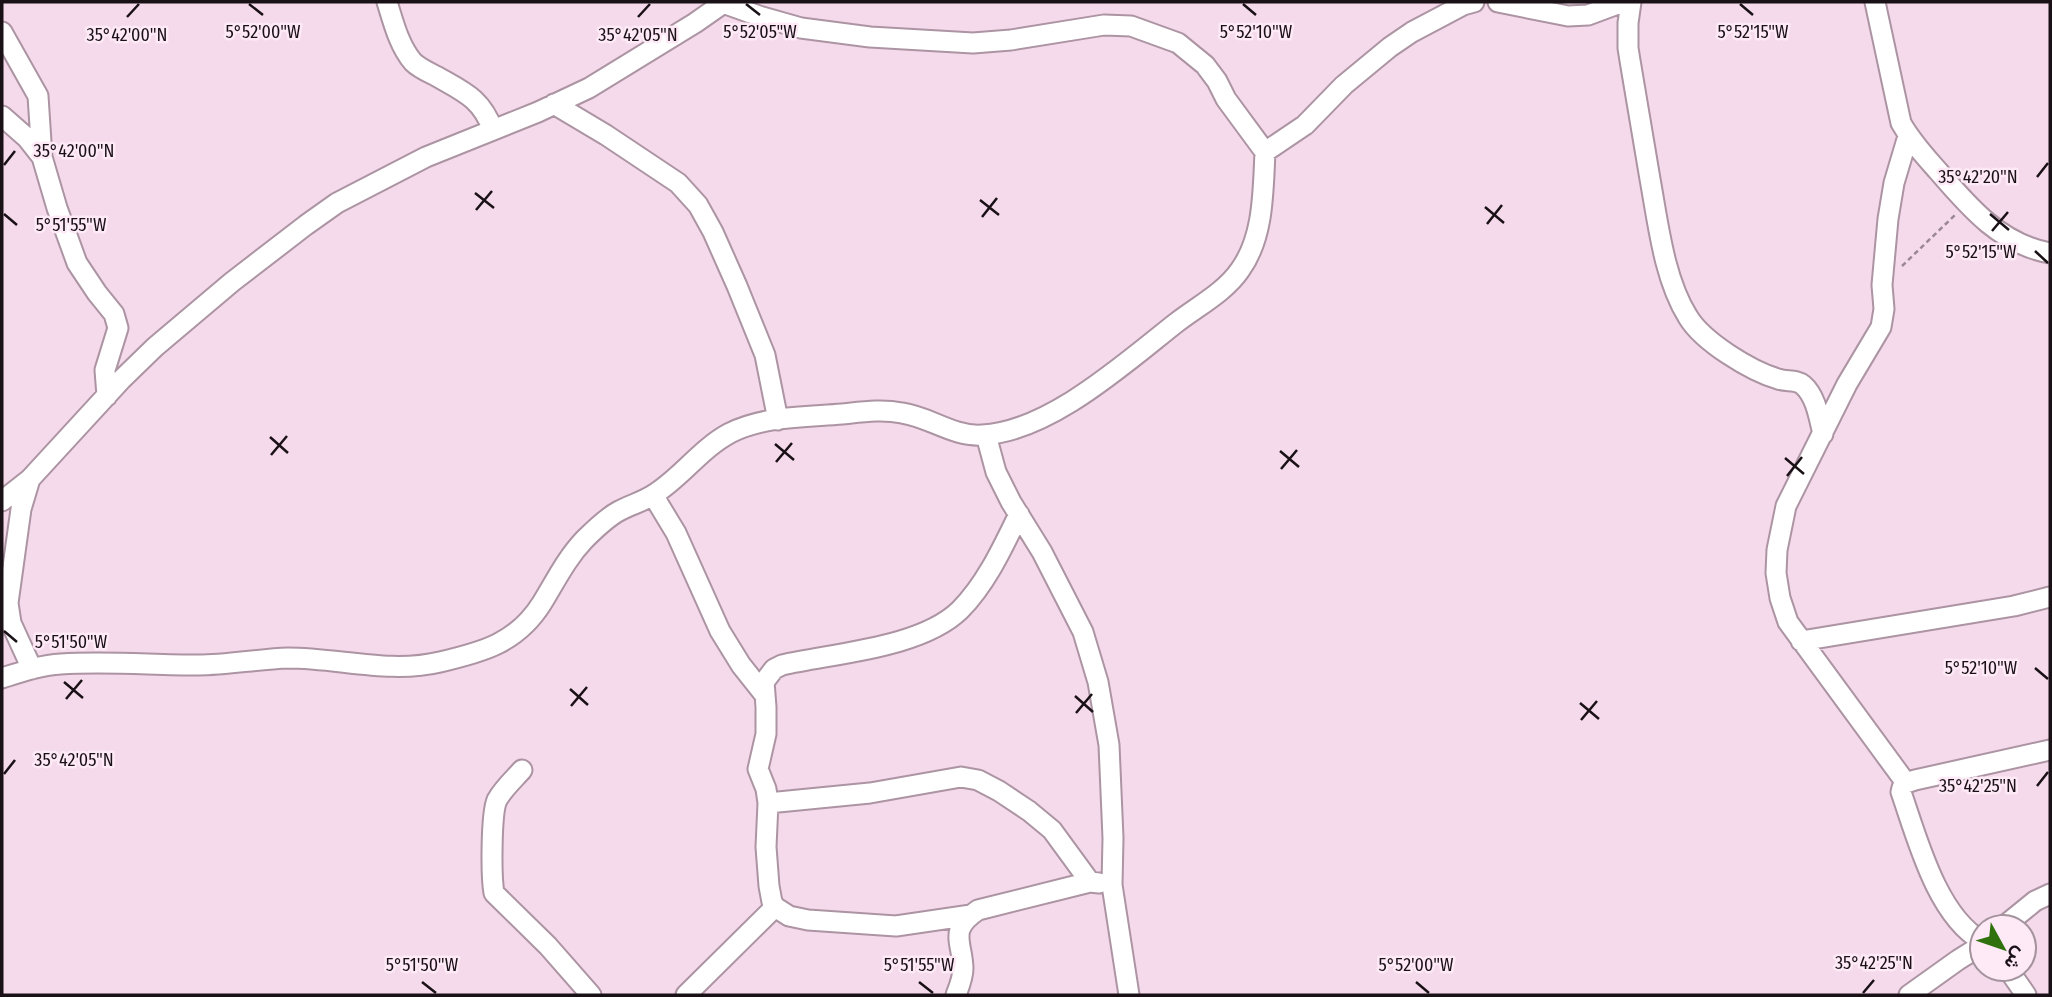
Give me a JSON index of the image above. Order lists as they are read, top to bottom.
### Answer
{
  "north": "bottom right",
  "coordinates": [
    "5°52'00\"W",
    "5°52'05\"W",
    "5°52'10\"W",
    "5°52'15\"W",
    "35°42'00\"N",
    "35°42'05\"N",
    "35°42'20\"N",
    "5°51'55\"W",
    "5°51'50\"W",
    "35°42'25\"N"
  ]
}
